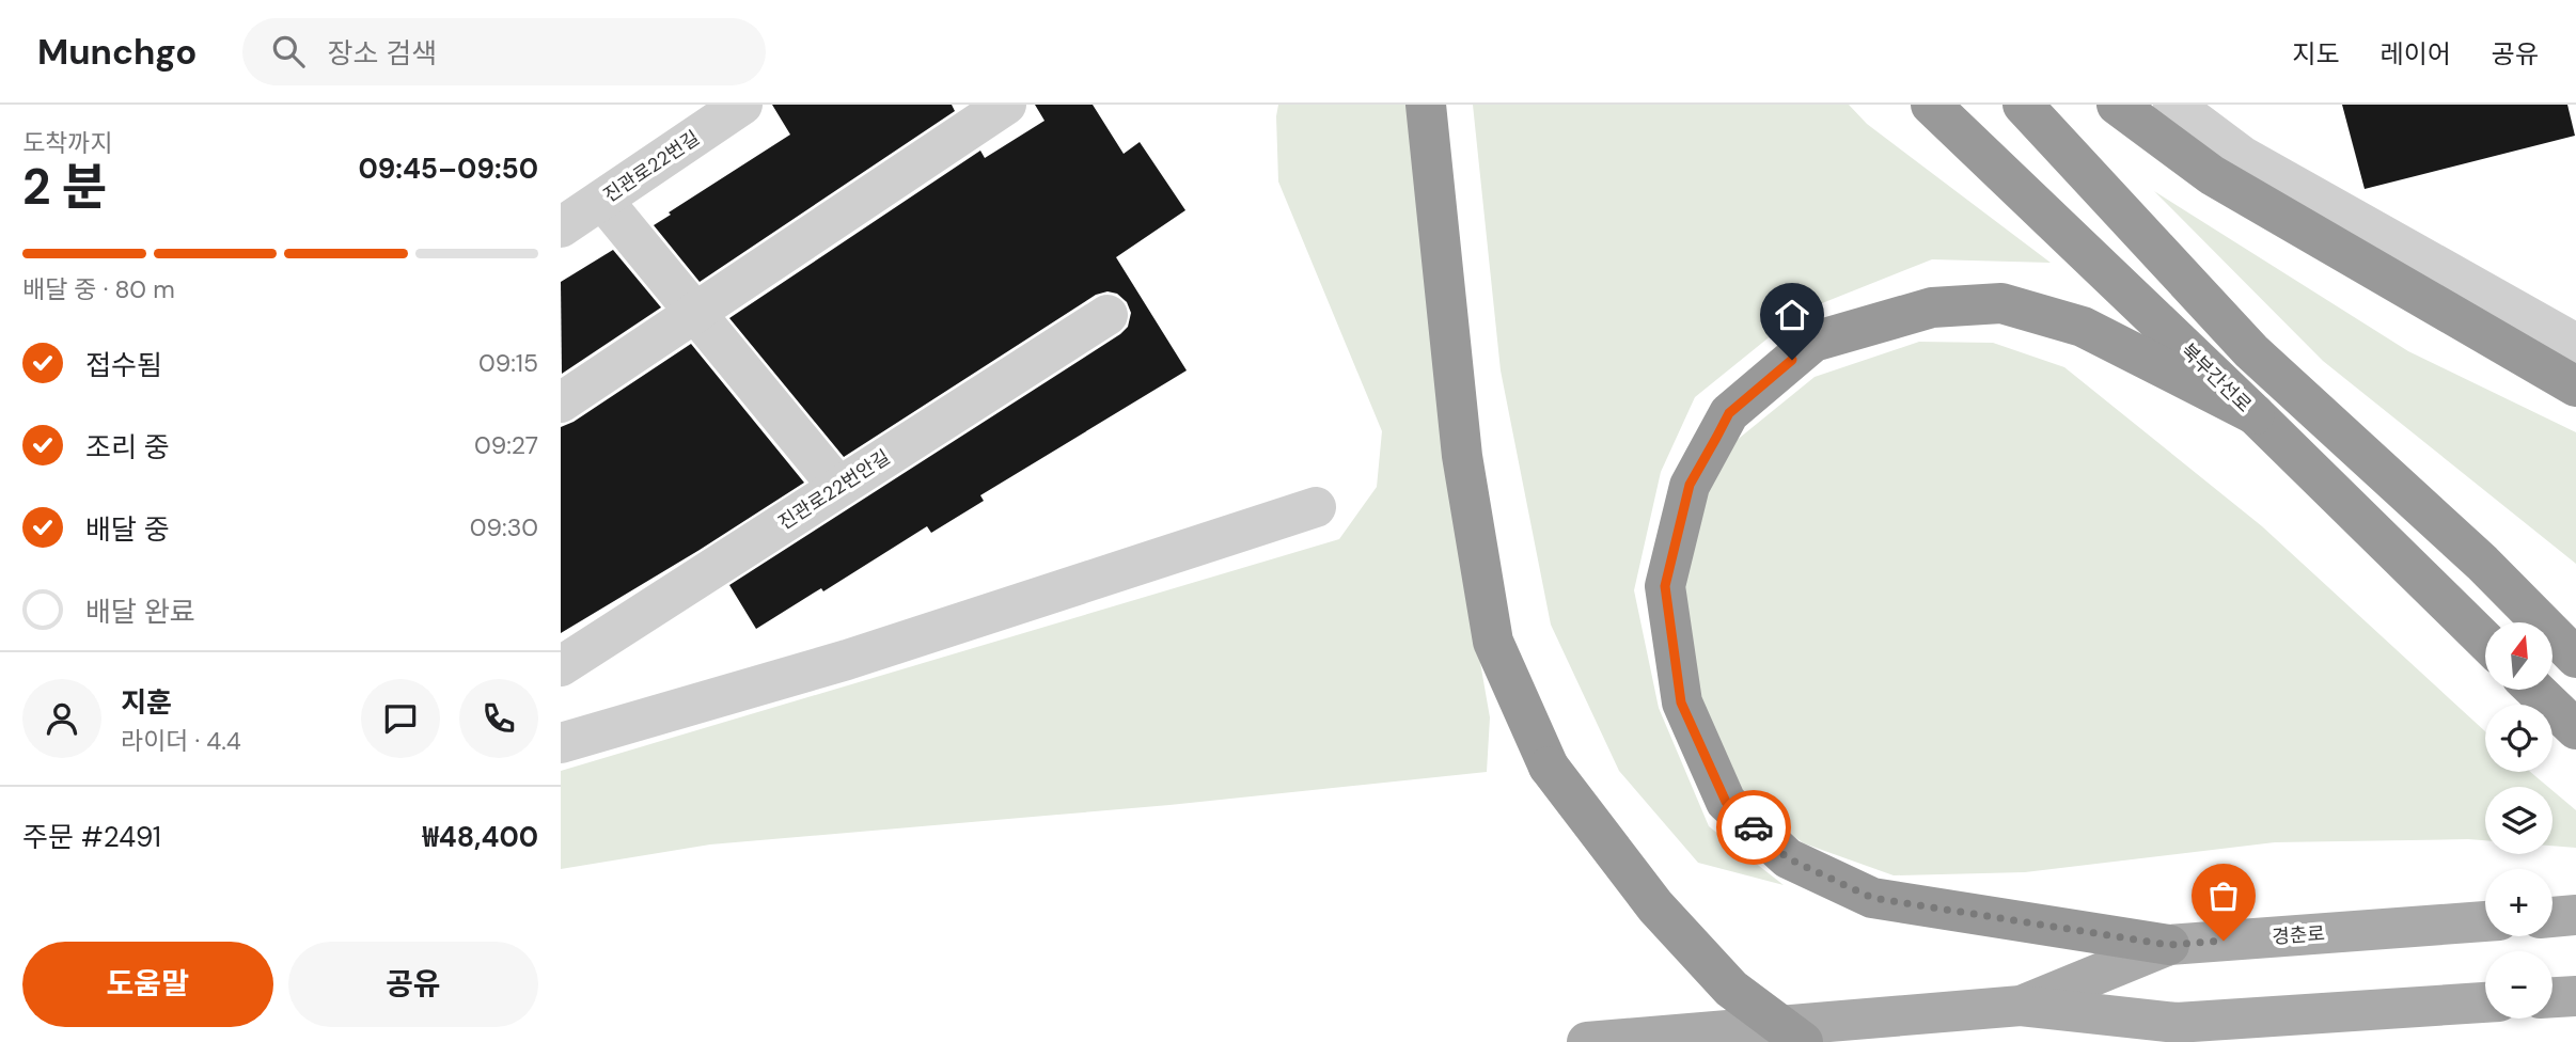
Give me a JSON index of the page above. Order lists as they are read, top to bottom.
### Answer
{
  "streets": {
    "highway": ["북부간선로"],
    "main road": ["경춘로"],
    "street": ["진관로22번길", "진관로22번안길"]
  },
  "north": "top",
  "page": {
    "header": "Munchgo",
    "search": "장소 검색",
    "nav": ["지도", "레이어", "공유"],
    "heading": ["2 분", "도착까지", "09:45–09:50"],
    "panel": [
      "지훈",
      "라이더 · 4.4",
      "주문 #2491",
      "₩48,400"
    ],
    "bar": "배달 중 · 80 m",
    "list": [
      ["접수됨", "09:15"],
      ["조리 중", "09:27"],
      ["배달 중", "09:30"],
      "배달 완료"
    ],
    "map_buttons": ["+", "−"],
    "buttons": ["도움말", "공유"]
  }
}
